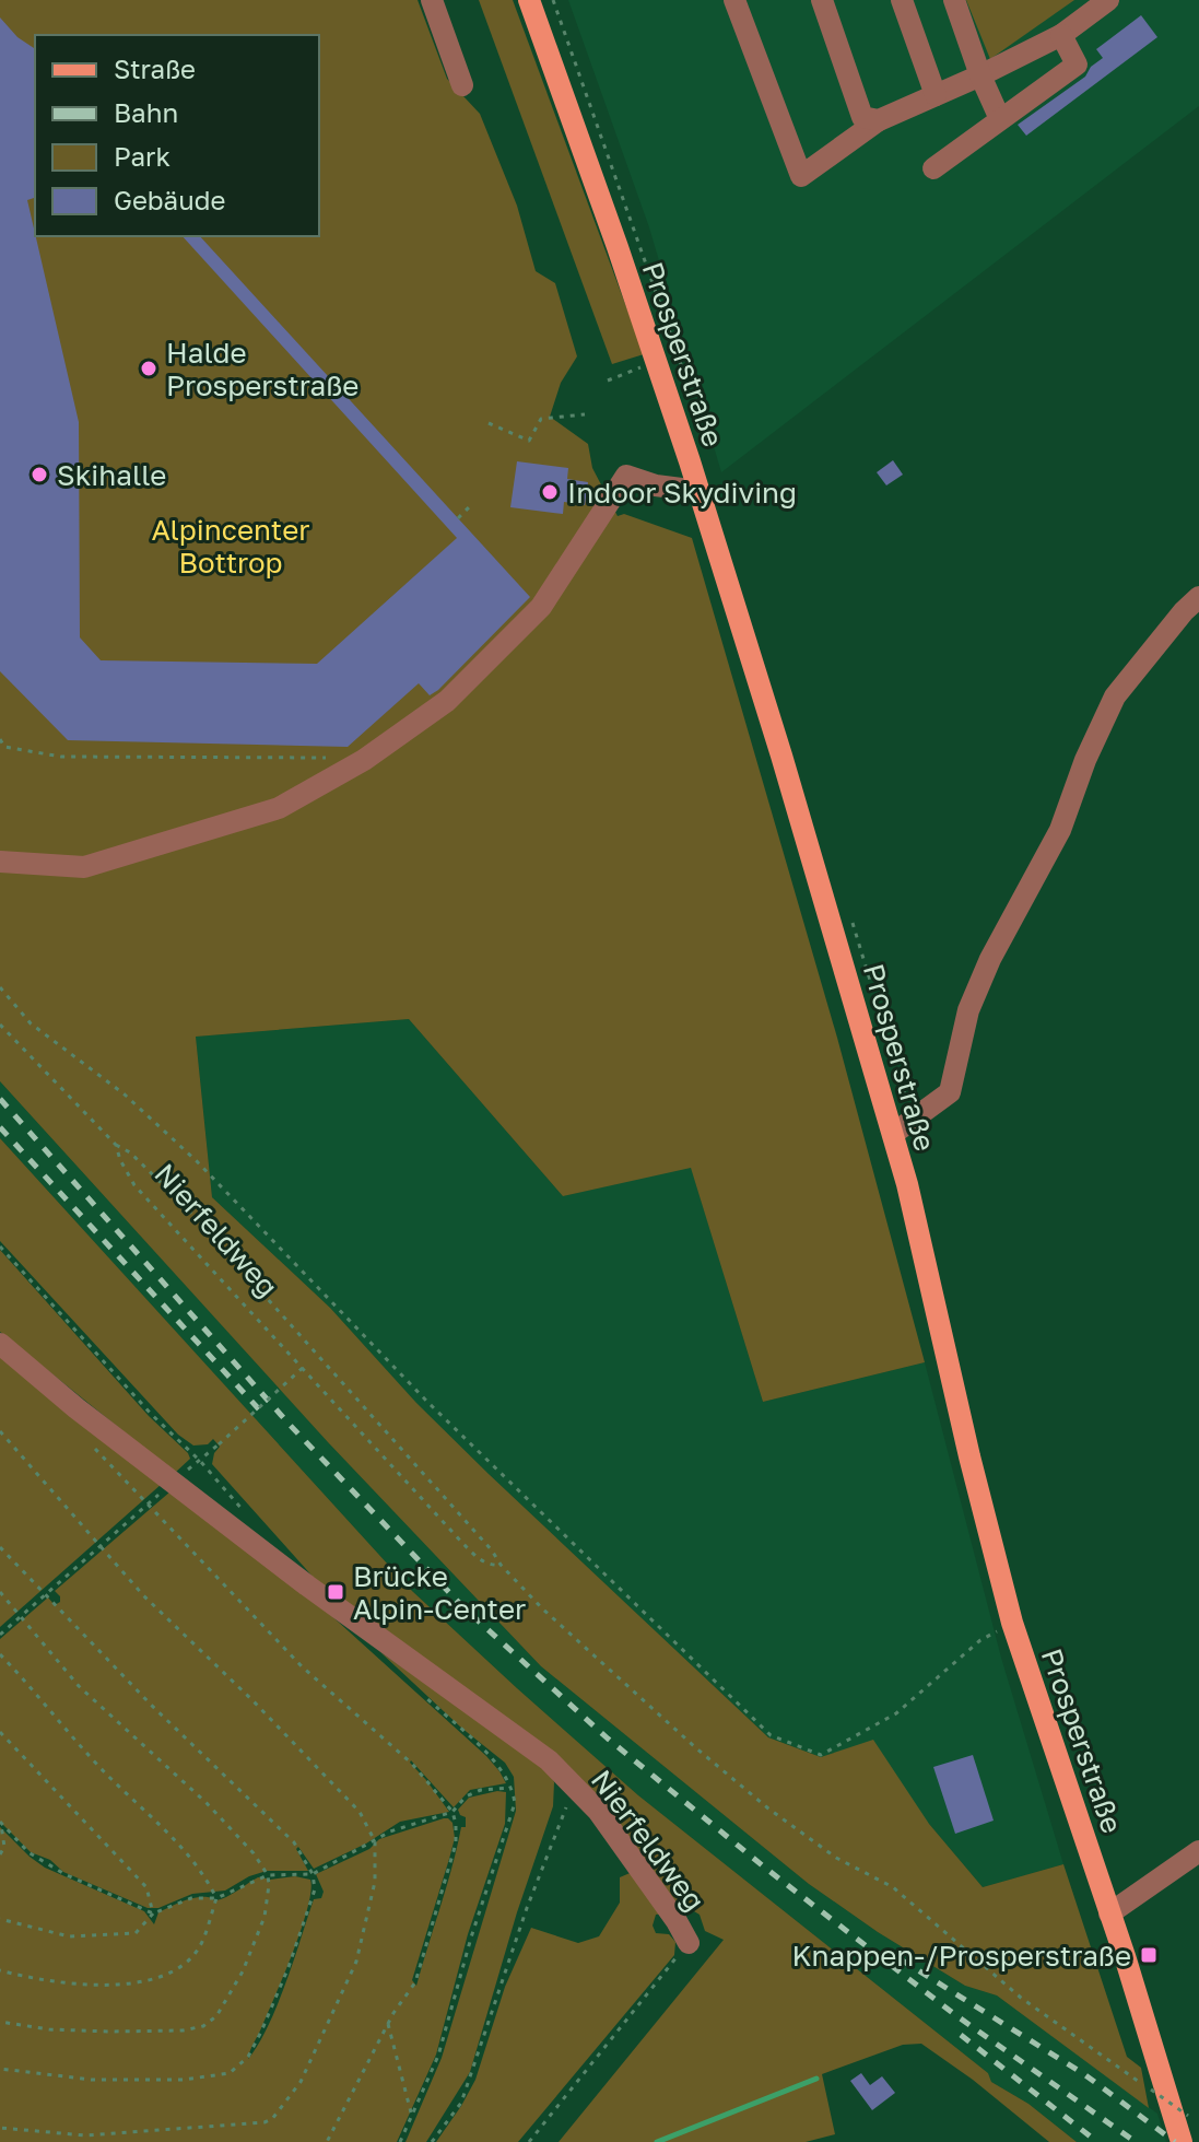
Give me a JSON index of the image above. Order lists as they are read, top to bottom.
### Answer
{
  "streets": {
    "main road": ["Prosperstraße"],
    "street": ["Nierfeldweg"]
  },
  "parks": ["Alpincenter Bottrop"],
  "places": {
    "other": ["Halde Prosperstraße", "Skihalle", "Indoor Skydiving"],
    "transit": ["Brücke Alpin-Center", "Knappen-/Prosperstraße"]
  },
  "legend": [
    "Straße",
    "Bahn",
    "Park",
    "Gebäude"
  ]
}
